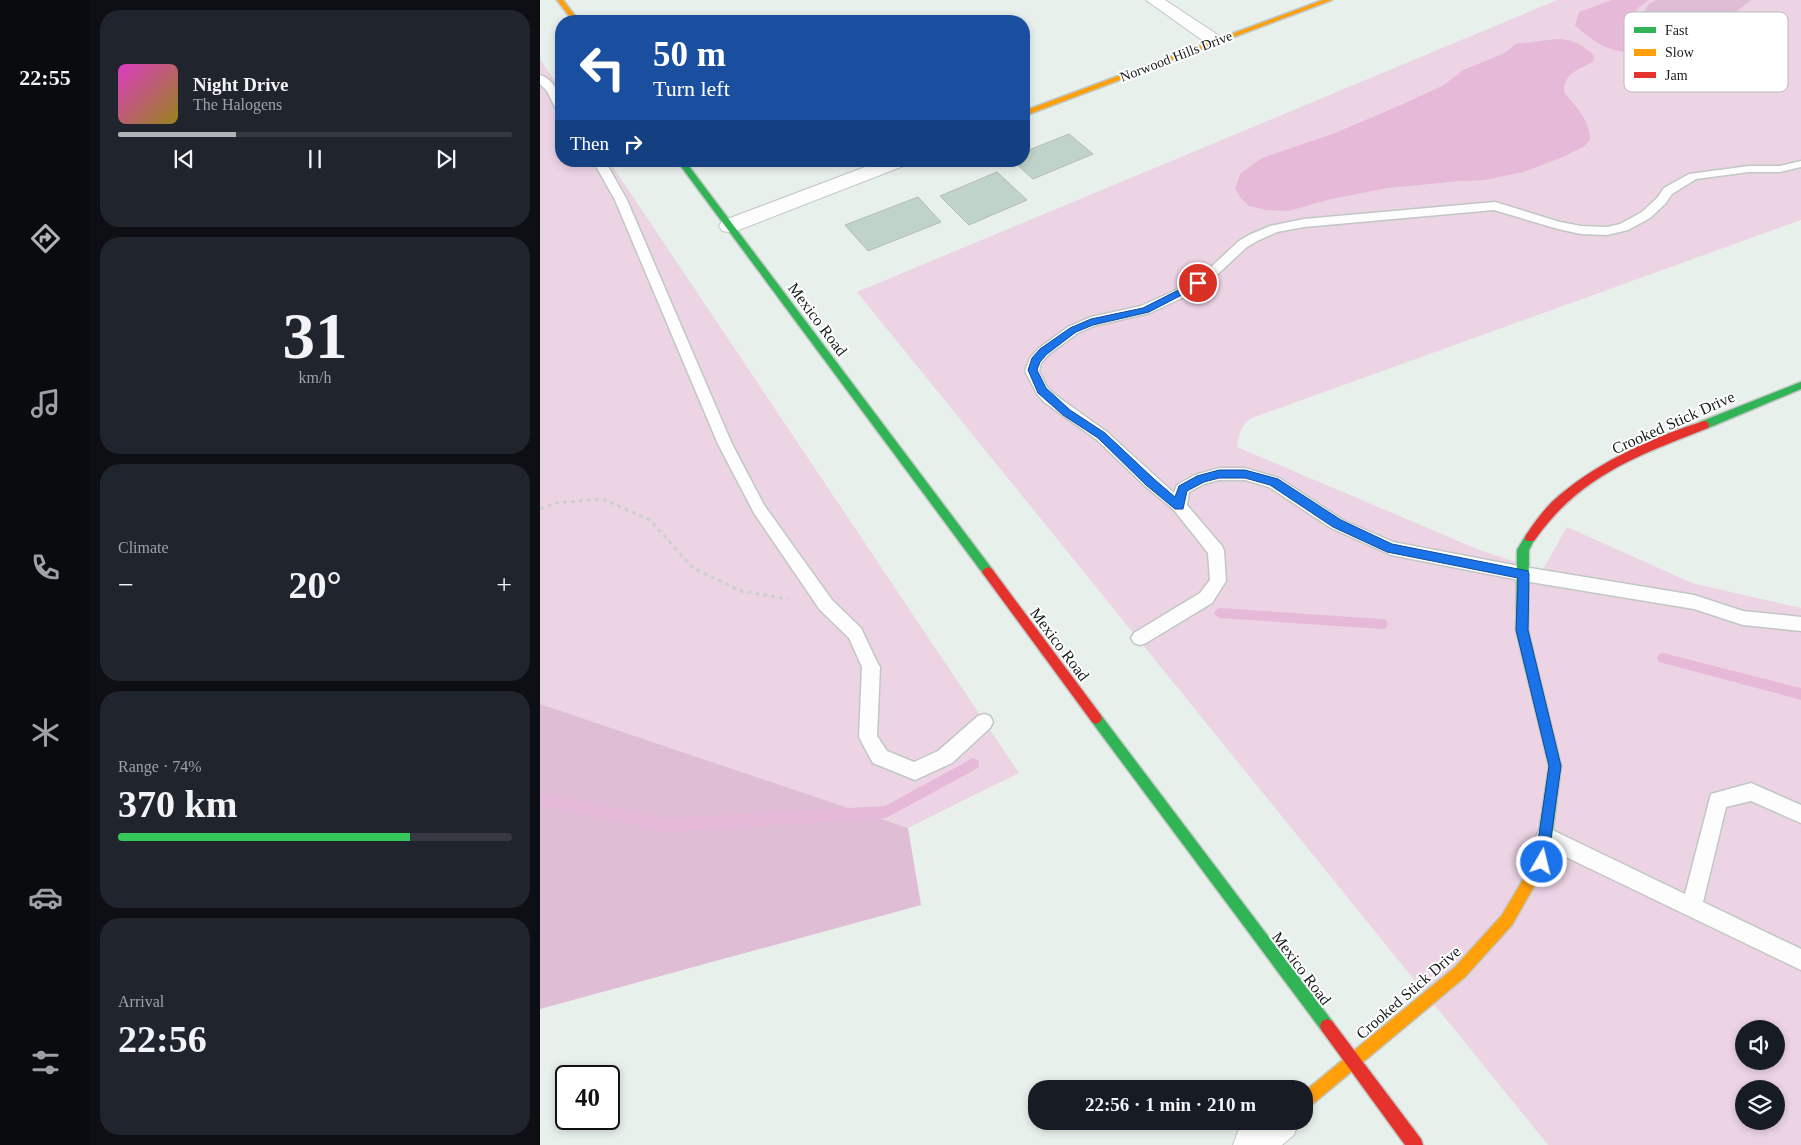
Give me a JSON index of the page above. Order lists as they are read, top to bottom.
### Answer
{
  "streets": {
    "street": ["Norwood Hills Drive", "Mexico Road", "Crooked Stick Drive"]
  },
  "crossings": [
    ["Mexico Road", "Crooked Stick Drive"]
  ],
  "legend": ["Fast", "Slow", "Jam"],
  "page": {
    "tabs": "22:55",
    "turn": ["50 m", "Turn left"],
    "song": ["Night Drive", "The Halogens"],
    "then": "Then",
    "tile": [
      ["31", "km/h"],
      "Climate",
      ["Range · 74%", "370 km"],
      ["Arrival", "22:56"]
    ],
    "heat": ["−", "20°", "+"],
    "limit": "40",
    "trip": "22:56 · 1 min · 210 m"
  }
}
